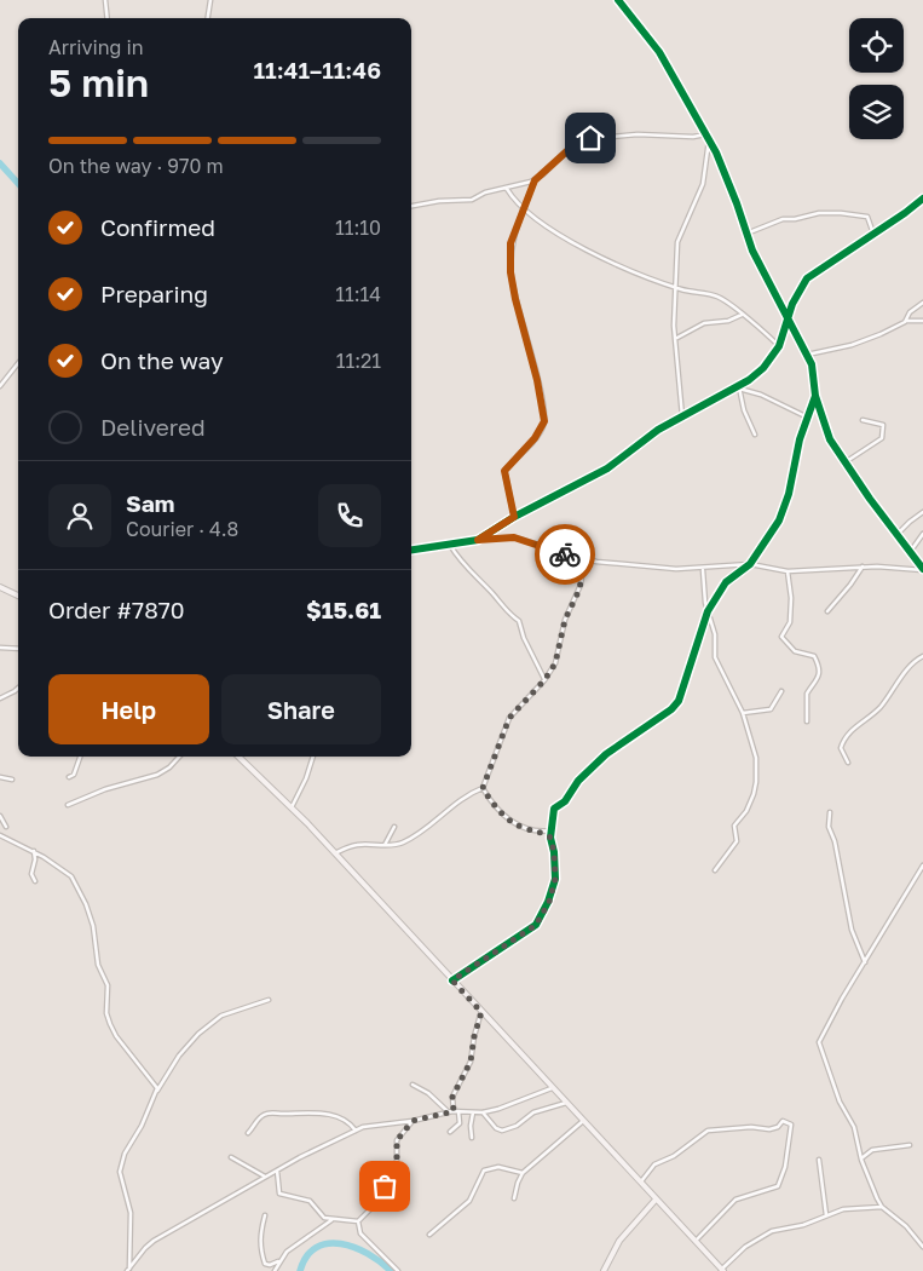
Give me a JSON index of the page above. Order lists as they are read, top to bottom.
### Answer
{
  "page": {
    "heading": ["5 min", "Arriving in", "11:41–11:46"],
    "panel": [
      "Sam",
      "Courier · 4.8",
      "Order #7870",
      "$15.61"
    ],
    "bar": "On the way · 970 m",
    "list": [
      ["Confirmed", "11:10"],
      ["Preparing", "11:14"],
      ["On the way", "11:21"],
      "Delivered"
    ],
    "buttons": ["Help", "Share"]
  }
}
